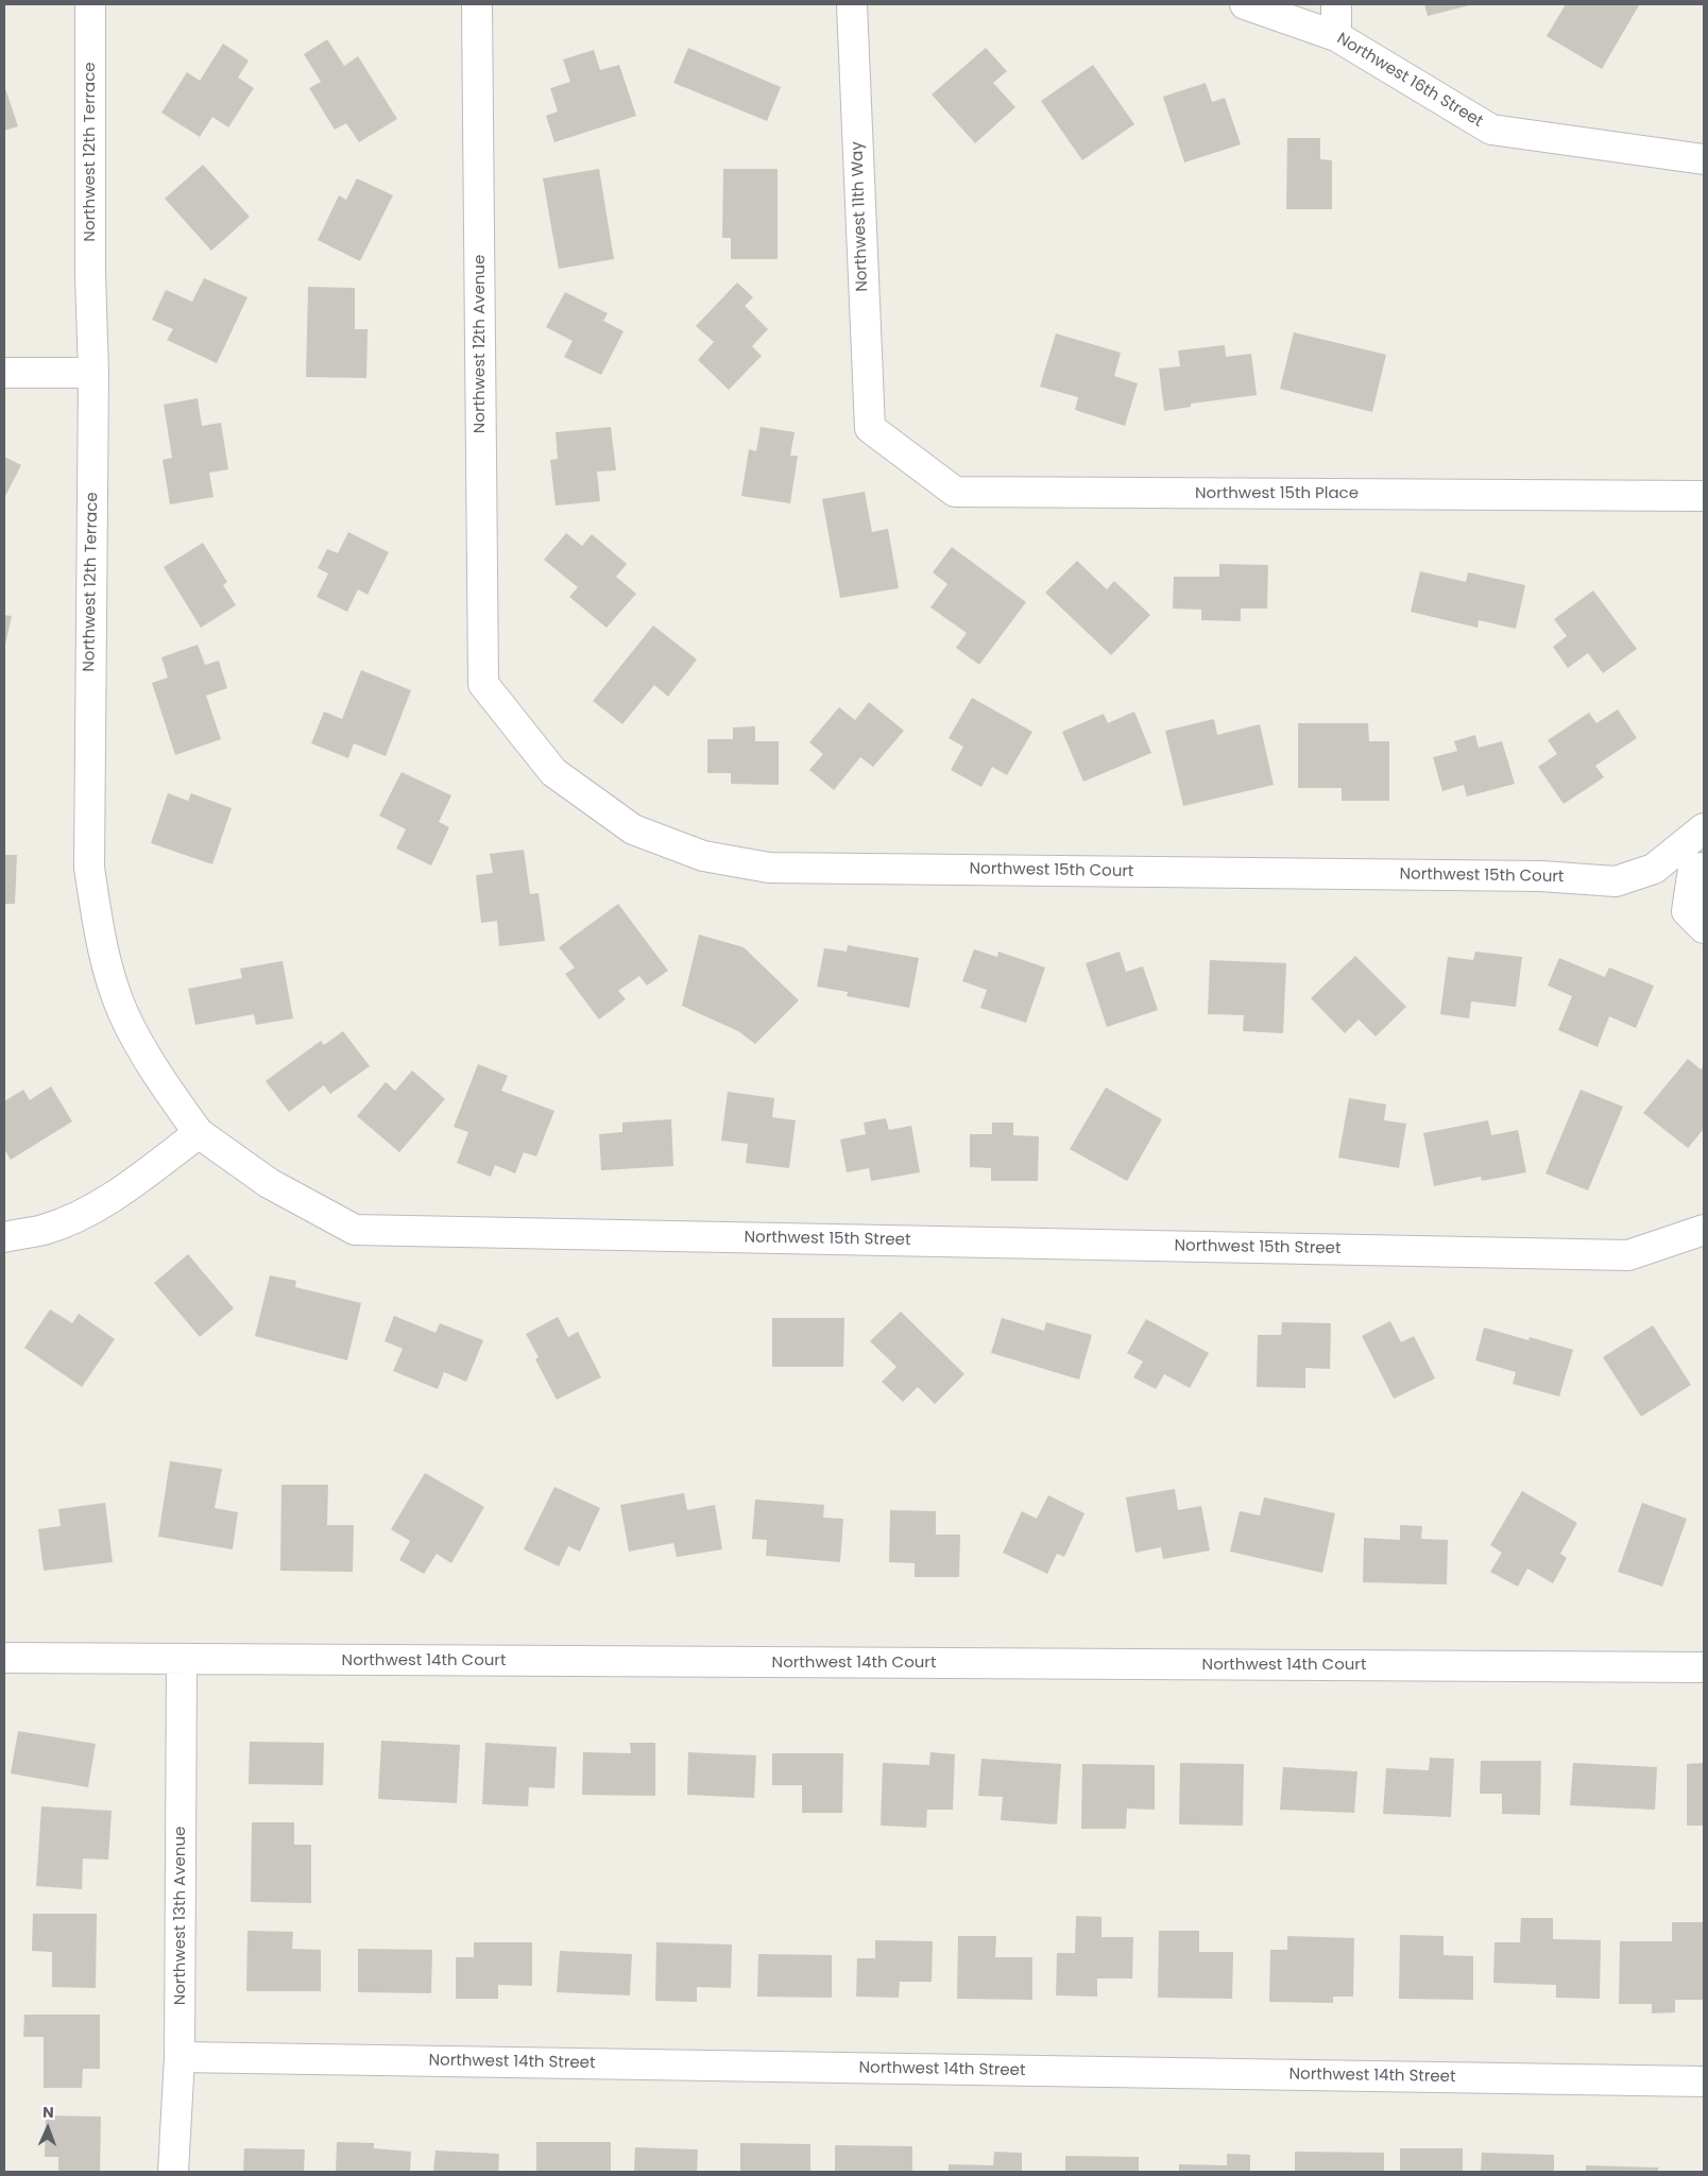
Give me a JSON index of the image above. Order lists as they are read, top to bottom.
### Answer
{
  "streets": {
    "street": [
      "Northwest 16th Street",
      "Northwest 12th Terrace",
      "Northwest 11th Way",
      "Northwest 12th Avenue",
      "Northwest 15th Place",
      "Northwest 15th Court",
      "Northwest 15th Street",
      "Northwest 14th Court",
      "Northwest 13th Avenue",
      "Northwest 14th Street"
    ]
  },
  "crossings": [
    ["Northwest 12th Terrace", "Northwest 15th Street"],
    ["Northwest 11th Way", "Northwest 15th Place"],
    ["Northwest 12th Avenue", "Northwest 15th Court"],
    ["Northwest 14th Court", "Northwest 13th Avenue"],
    ["Northwest 13th Avenue", "Northwest 14th Street"]
  ],
  "north": "top"
}
